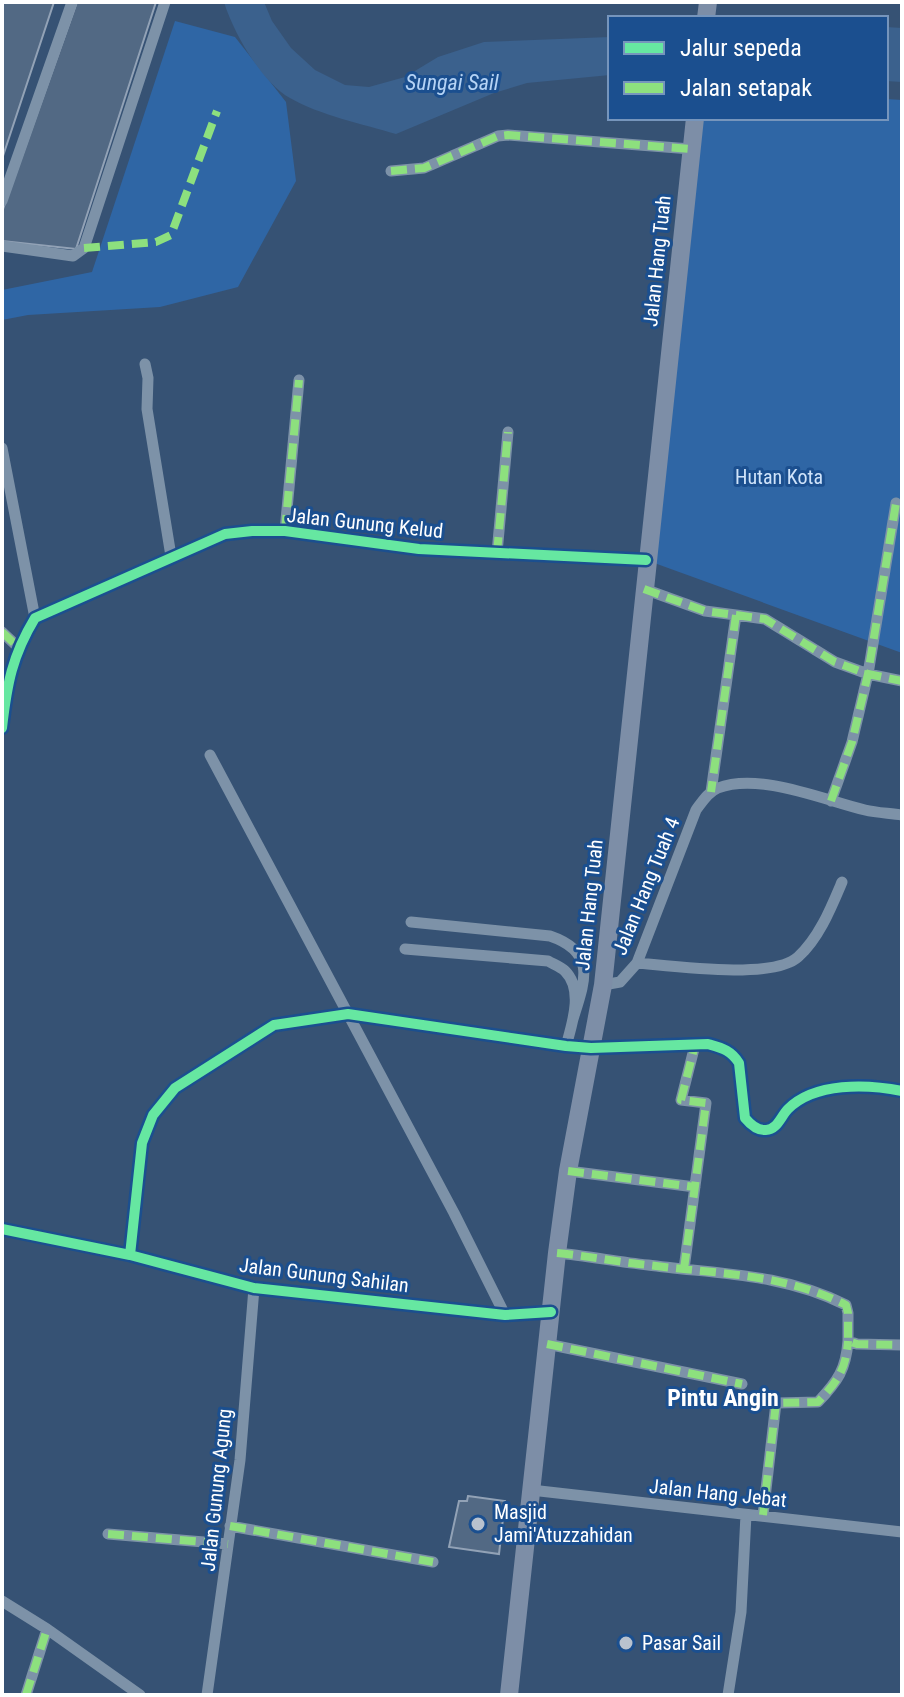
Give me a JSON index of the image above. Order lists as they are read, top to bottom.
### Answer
{
  "streets": {
    "main road": ["Jalan Hang Tuah"],
    "street": [
      "Jalan Gunung Kelud",
      "Jalan Hang Tuah 4",
      "Jalan Gunung Sahilan",
      "Jalan Gunung Agung",
      "Jalan Hang Jebat"
    ]
  },
  "crossings": [
    ["Jalan Hang Tuah", "Jalan Gunung Kelud"],
    ["Jalan Hang Tuah", "Jalan Hang Tuah 4"],
    ["Jalan Hang Tuah", "Jalan Gunung Sahilan"],
    ["Jalan Hang Tuah", "Jalan Hang Jebat"],
    ["Jalan Gunung Sahilan", "Jalan Gunung Agung"]
  ],
  "districts": ["Pintu Angin"],
  "water": ["Sungai Sail"],
  "parks": ["Hutan Kota"],
  "places": ["Masjid Jami'Atuzzahidan", "Pasar Sail"],
  "legend": ["Jalur sepeda", "Jalan setapak"]
}
